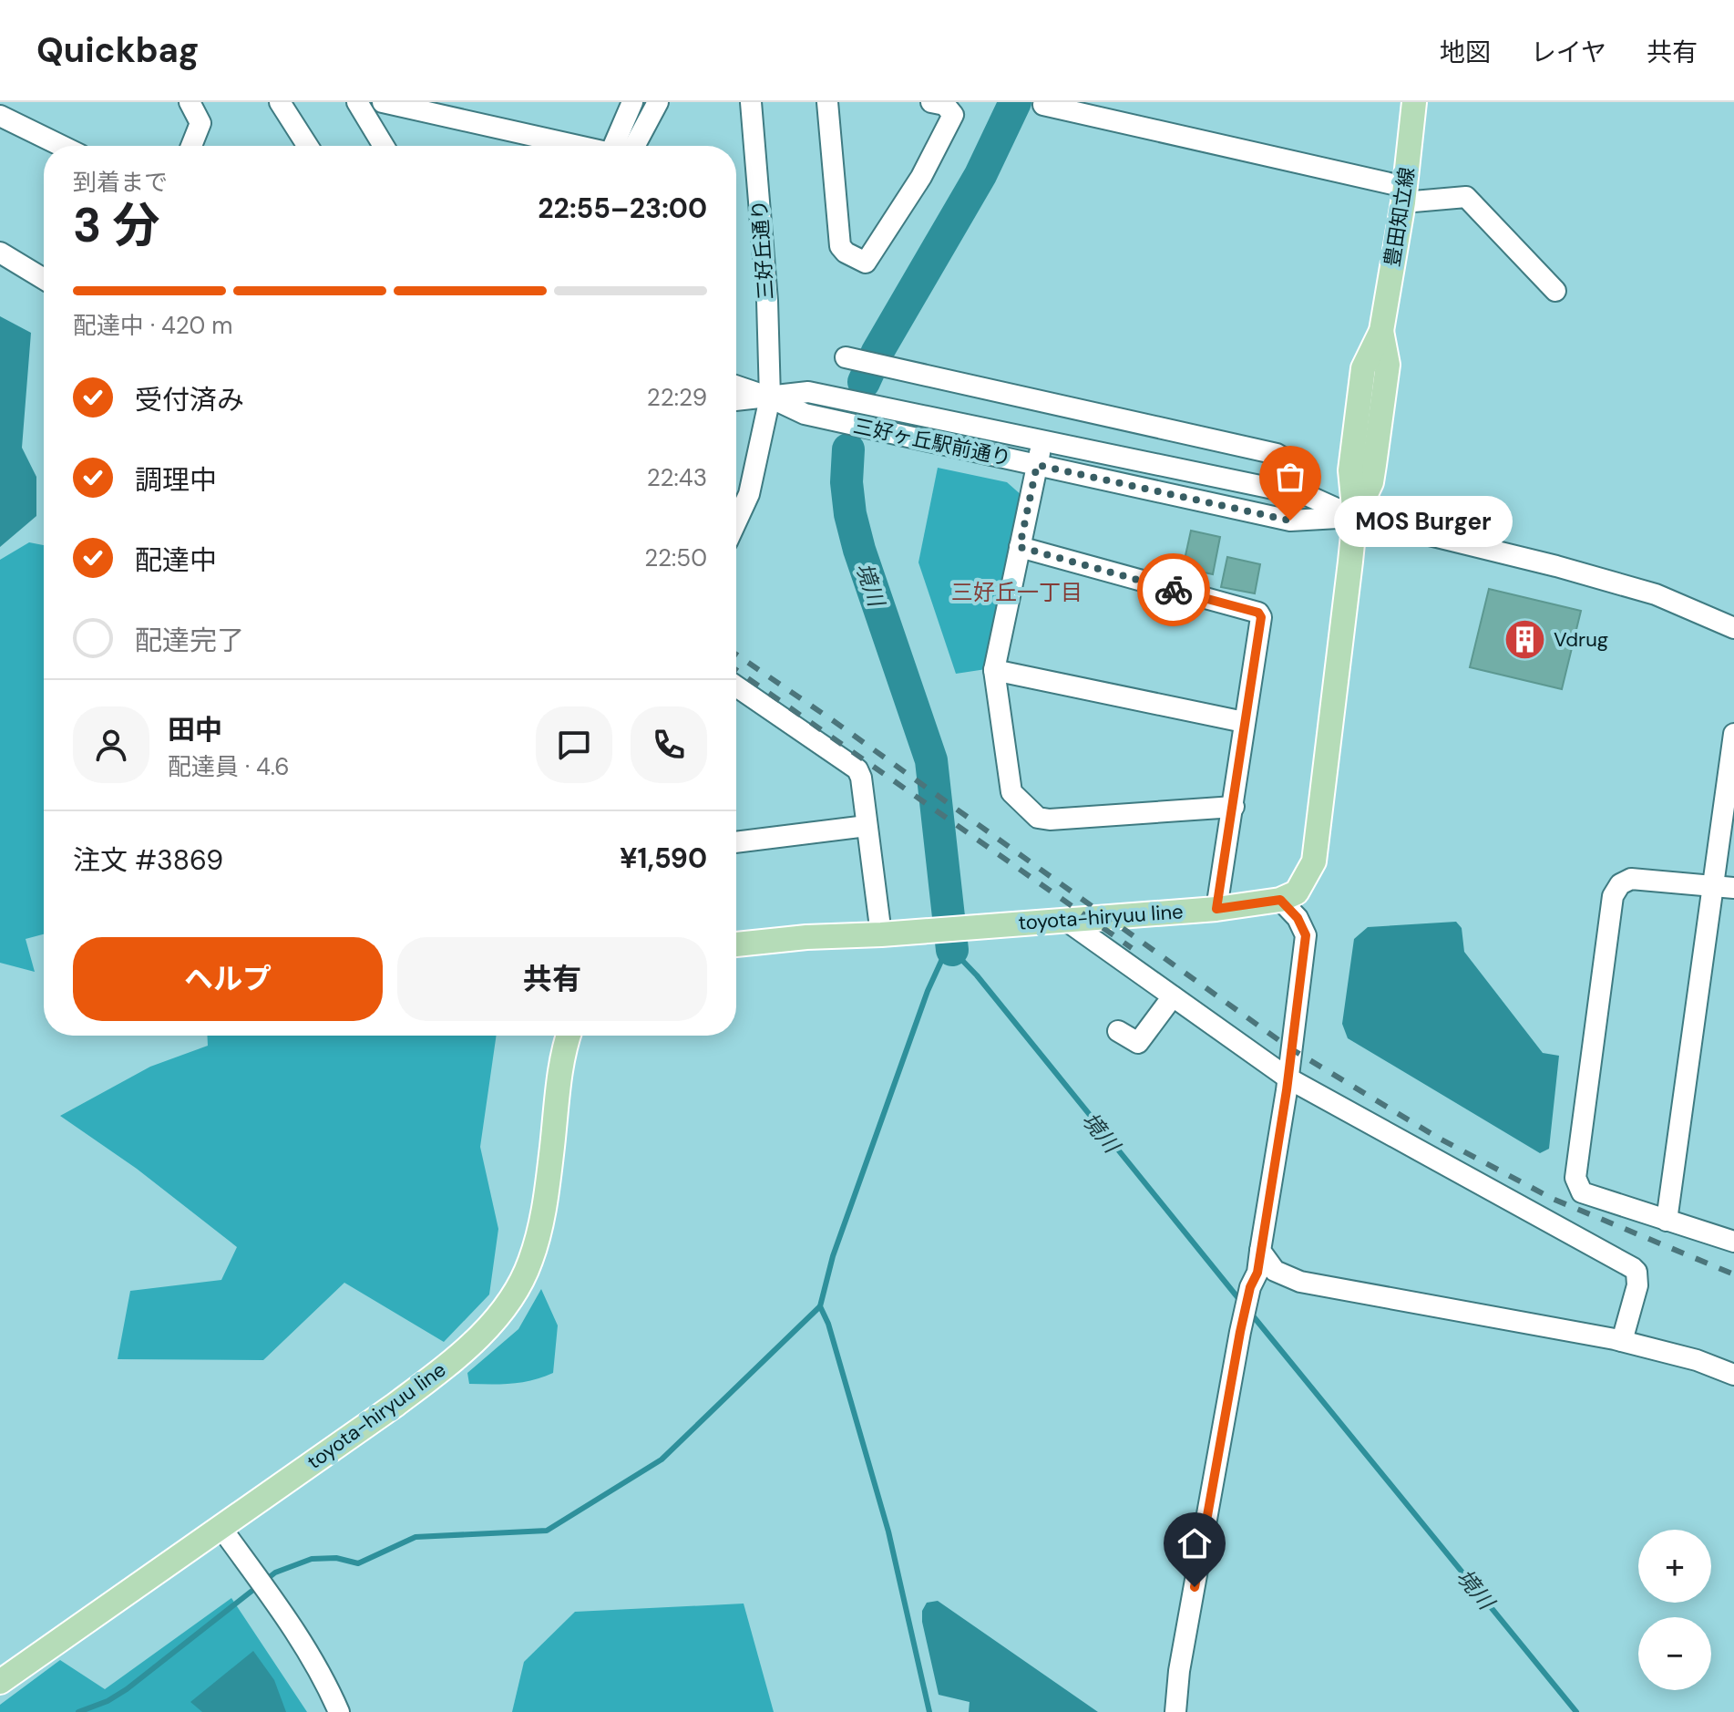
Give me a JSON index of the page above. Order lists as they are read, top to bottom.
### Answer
{
  "streets": {
    "main road": ["豊田知立線", "toyota-hiryuu line"],
    "street": ["三好丘通り", "三好ヶ丘駅前通り"]
  },
  "crossings": [
    ["豊田知立線", "三好ヶ丘駅前通り"],
    ["三好丘通り", "三好ヶ丘駅前通り"]
  ],
  "districts": ["三好丘一丁目"],
  "water": ["境川"],
  "places": {
    "other": ["MOS Burger"],
    "building": ["Vdrug"]
  },
  "page": {
    "header": "Quickbag",
    "nav": ["地図", "レイヤ", "共有"],
    "heading": ["3 分", "到着まで", "22:55–23:00"],
    "panel": [
      "田中",
      "配達員 · 4.6",
      "注文 #3869",
      "¥1,590"
    ],
    "bar": "配達中 · 420 m",
    "list": [
      ["受付済み", "22:29"],
      ["調理中", "22:43"],
      ["配達中", "22:50"],
      "配達完了"
    ],
    "bubble": "MOS Burger",
    "buttons": ["ヘルプ", "共有"],
    "map_buttons": ["+", "−"]
  }
}
